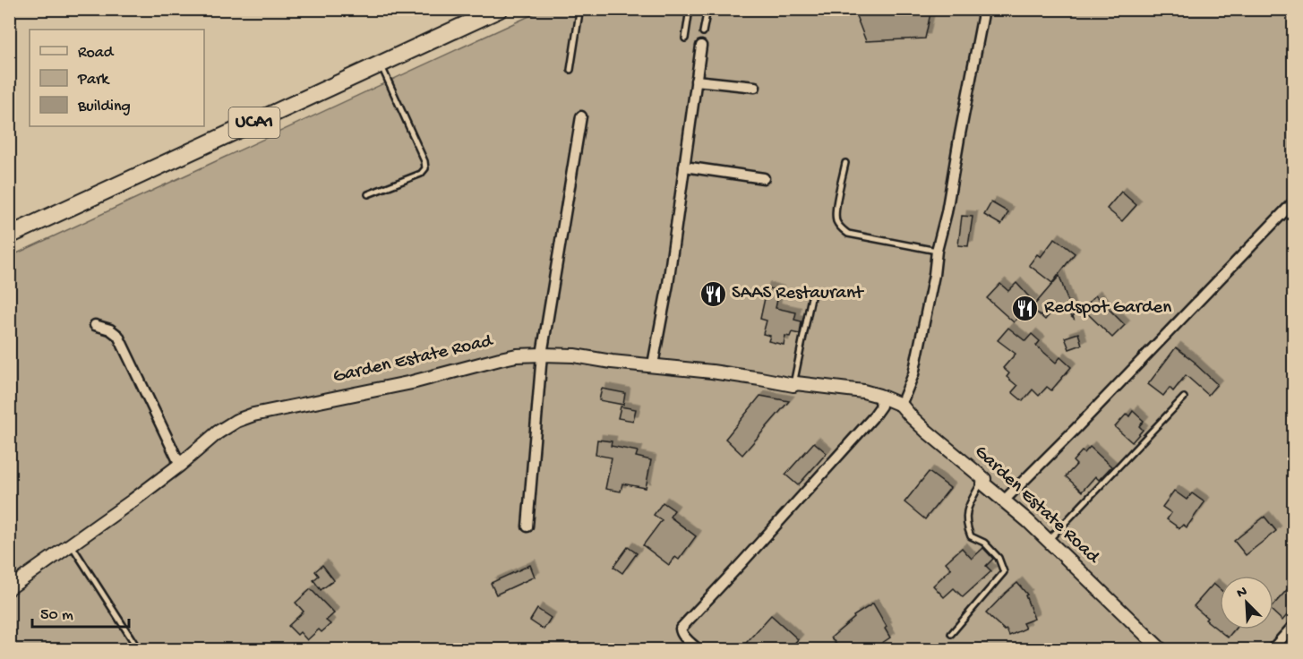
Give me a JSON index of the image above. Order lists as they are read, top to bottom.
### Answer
{
  "streets": {
    "main road": ["UCA1"],
    "street": ["Garden Estate Road"]
  },
  "places": {
    "restaurant": ["SAAS Restaurant", "Redspot Garden"]
  },
  "legend": ["Road", "Park", "Building"],
  "scale_bar": "50 m",
  "north": "top left"
}
